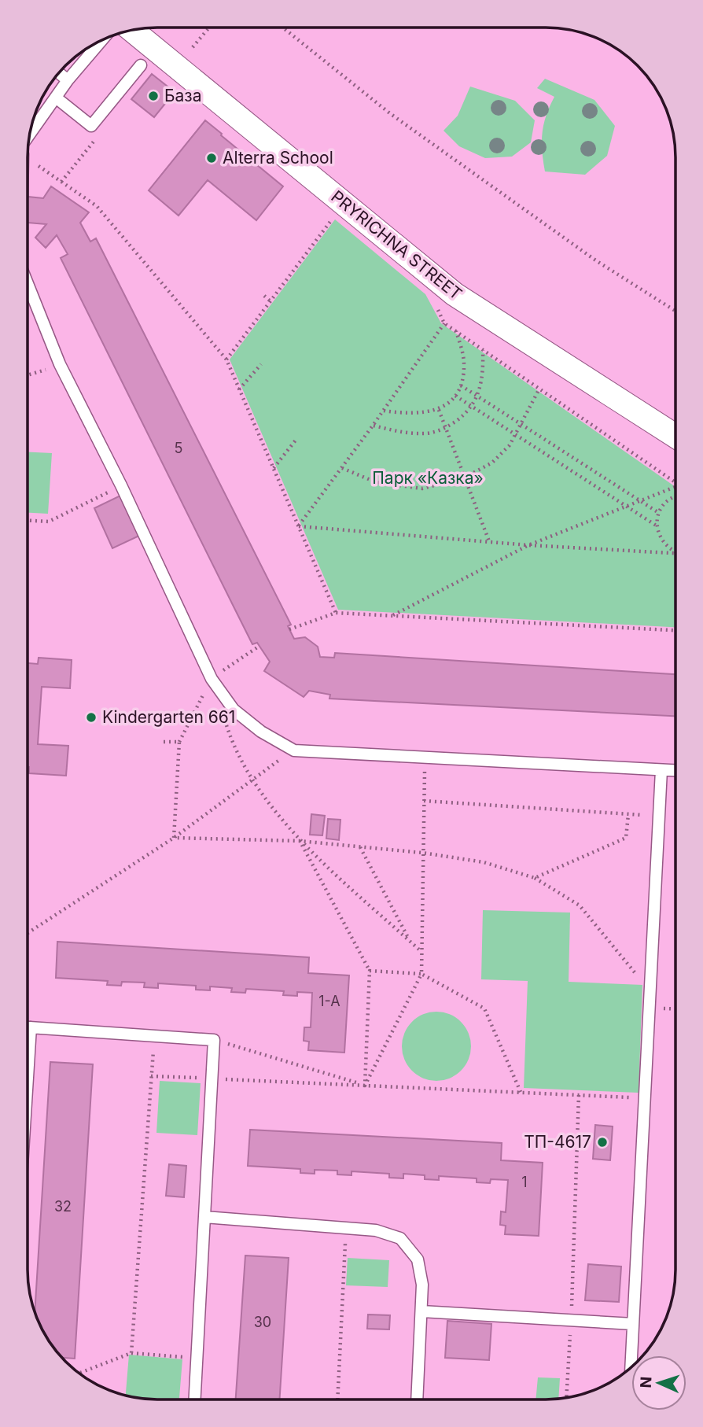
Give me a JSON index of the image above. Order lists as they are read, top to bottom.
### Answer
{
  "streets": {
    "street": ["PRYRICHNA STREET"]
  },
  "parks": ["Парк «Казка»"],
  "places": [
    "База",
    "Alterra School",
    "Kindergarten 661",
    "ТП-4617"
  ],
  "house_numbers": [
    "5",
    "1-А",
    "1",
    "32",
    "30"
  ],
  "north": "left"
}
